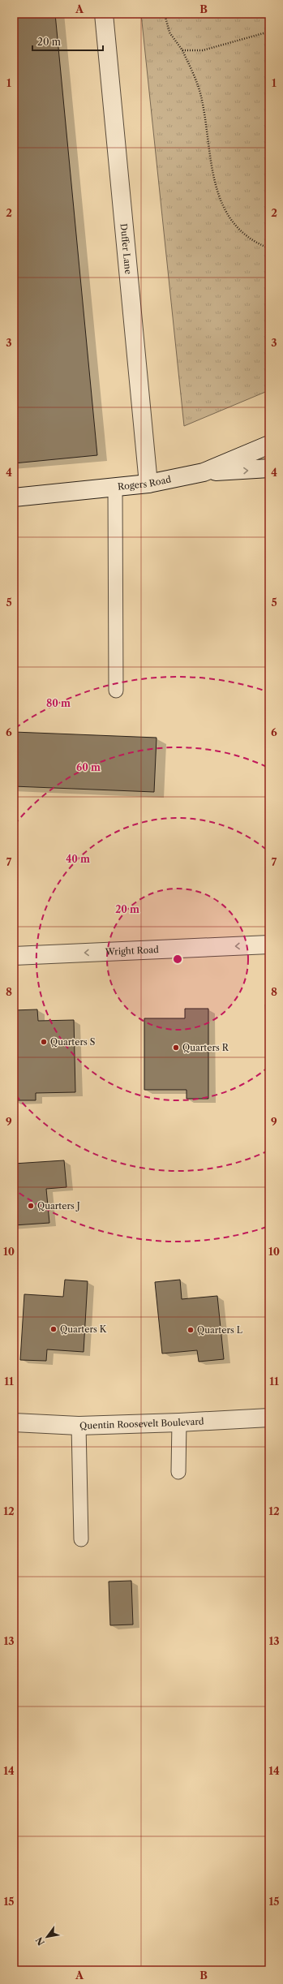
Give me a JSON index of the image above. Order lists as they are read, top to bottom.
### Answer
{
  "streets": {
    "street": [
      "Duffer Lane",
      "Rogers Road",
      "Wright Road",
      "Quentin Roosevelt Boulevard"
    ]
  },
  "crossings": [
    ["Duffer Lane", "Rogers Road"]
  ],
  "one_way": ["Wright Road"],
  "places": [
    "Quarters S",
    "Quarters R",
    "Quarters J",
    "Quarters K",
    "Quarters L"
  ],
  "scale_bar": "20 m",
  "north": "bottom left",
  "grid": {
    "columns": ["A", "B"],
    "rows": [
      "1",
      "2",
      "3",
      "4",
      "5",
      "6",
      "7",
      "8",
      "9",
      "10",
      "11",
      "12",
      "13",
      "14",
      "15"
    ]
  },
  "rings": [
    "80 m",
    "60 m",
    "40 m",
    "20 m"
  ]
}
